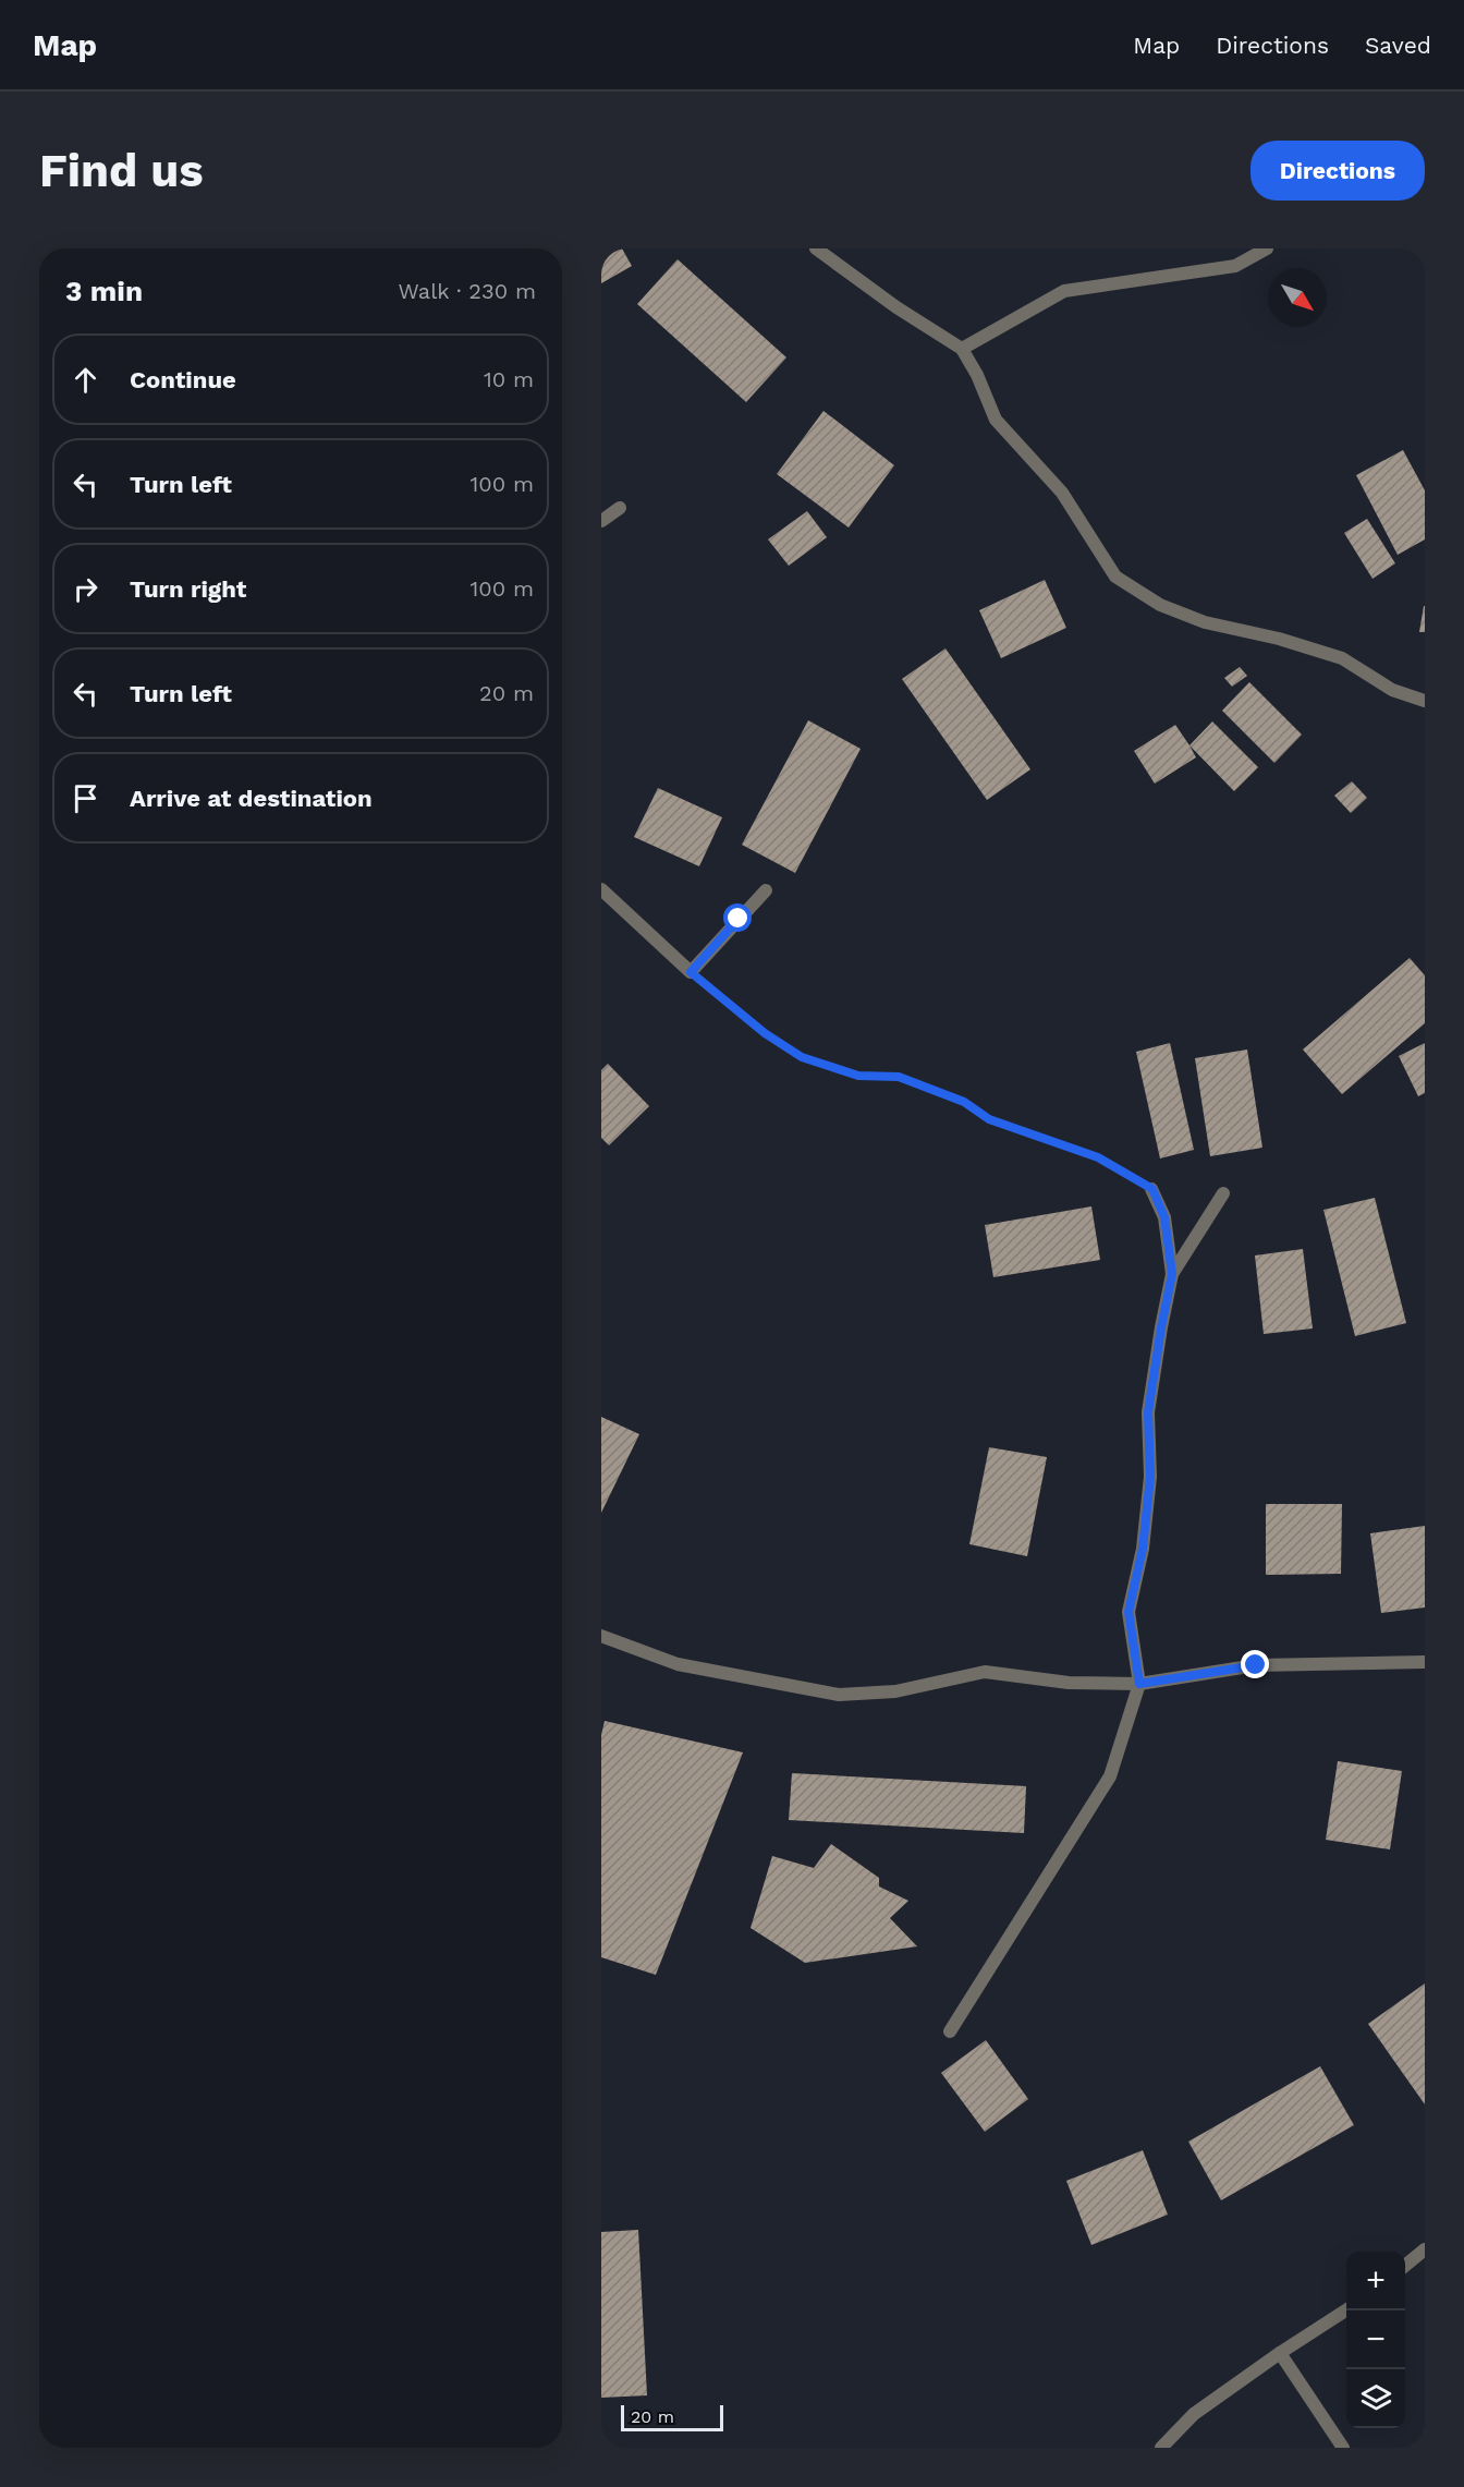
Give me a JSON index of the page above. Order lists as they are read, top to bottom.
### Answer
{
  "scale_bar": "20 m",
  "north": "bottom right",
  "page": {
    "header": "Map",
    "nav": ["Map", "Directions", "Saved"],
    "buttons": "Directions",
    "title": "Find us",
    "heading": ["3 min", "Walk · 230 m"],
    "list": [
      ["Continue", "10 m"],
      ["Turn left", "100 m"],
      ["Turn right", "100 m"],
      ["Turn left", "20 m"],
      "Arrive at destination"
    ],
    "map_buttons": ["+", "−"],
    "scale": "20 m"
  }
}
